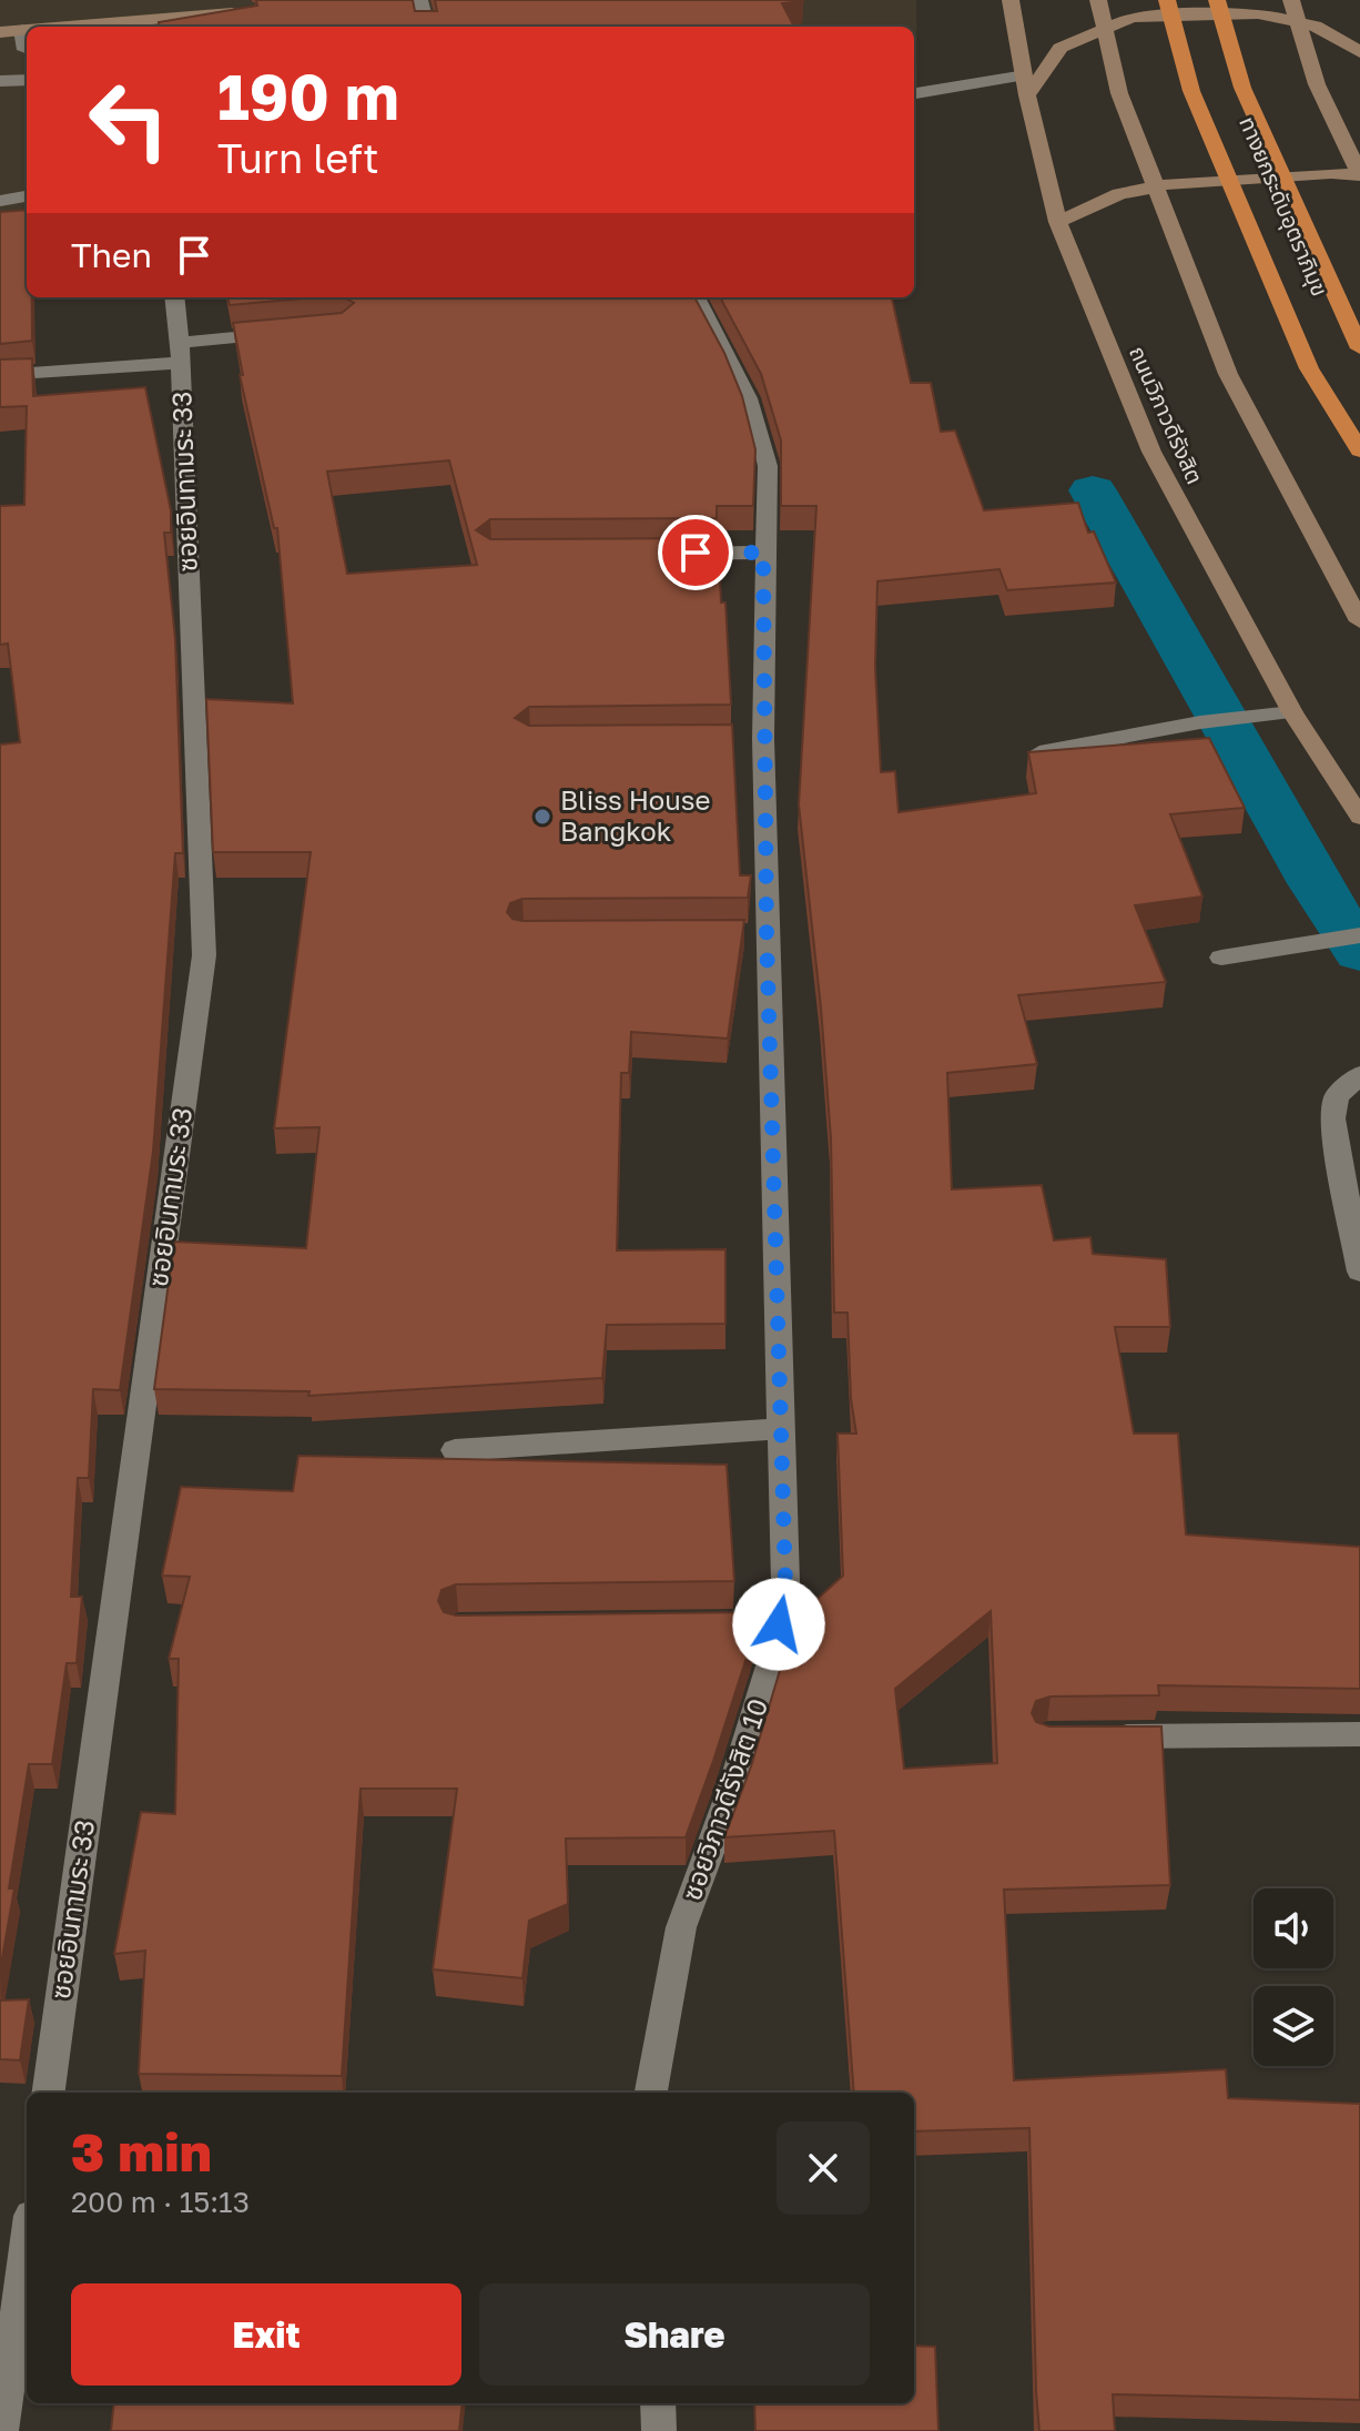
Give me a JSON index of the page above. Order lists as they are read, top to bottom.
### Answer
{
  "streets": {
    "highway": ["ทางยกระดับอุตราภิมุข"],
    "main road": ["ถนนวิภาวดีรังสิต"],
    "street": ["ซอยอินทามระ 33", "ซอยวิภาวดีรังสิต 10"]
  },
  "places": ["Bliss House Bangkok"],
  "page": {
    "turn": ["190 m", "Turn left"],
    "then": "Then",
    "heading": ["3 min", "200 m · 15:13"],
    "buttons": ["Exit", "Share"]
  }
}
